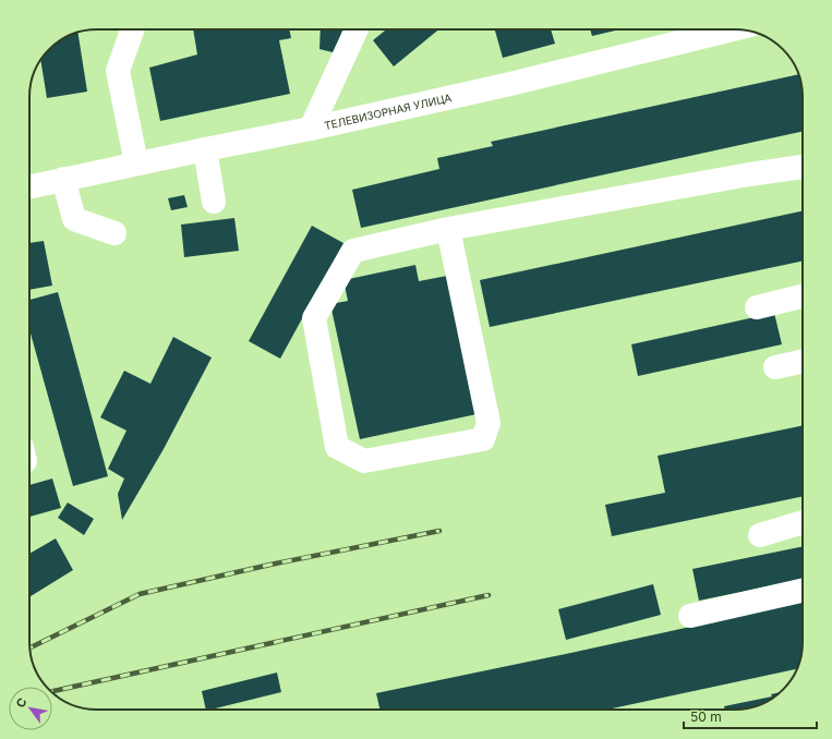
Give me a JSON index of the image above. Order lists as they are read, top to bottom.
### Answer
{
  "streets": {
    "street": ["ТЕЛЕВИЗОРНАЯ УЛИЦА"]
  },
  "scale_bar": "50 m",
  "north": "top left"
}
